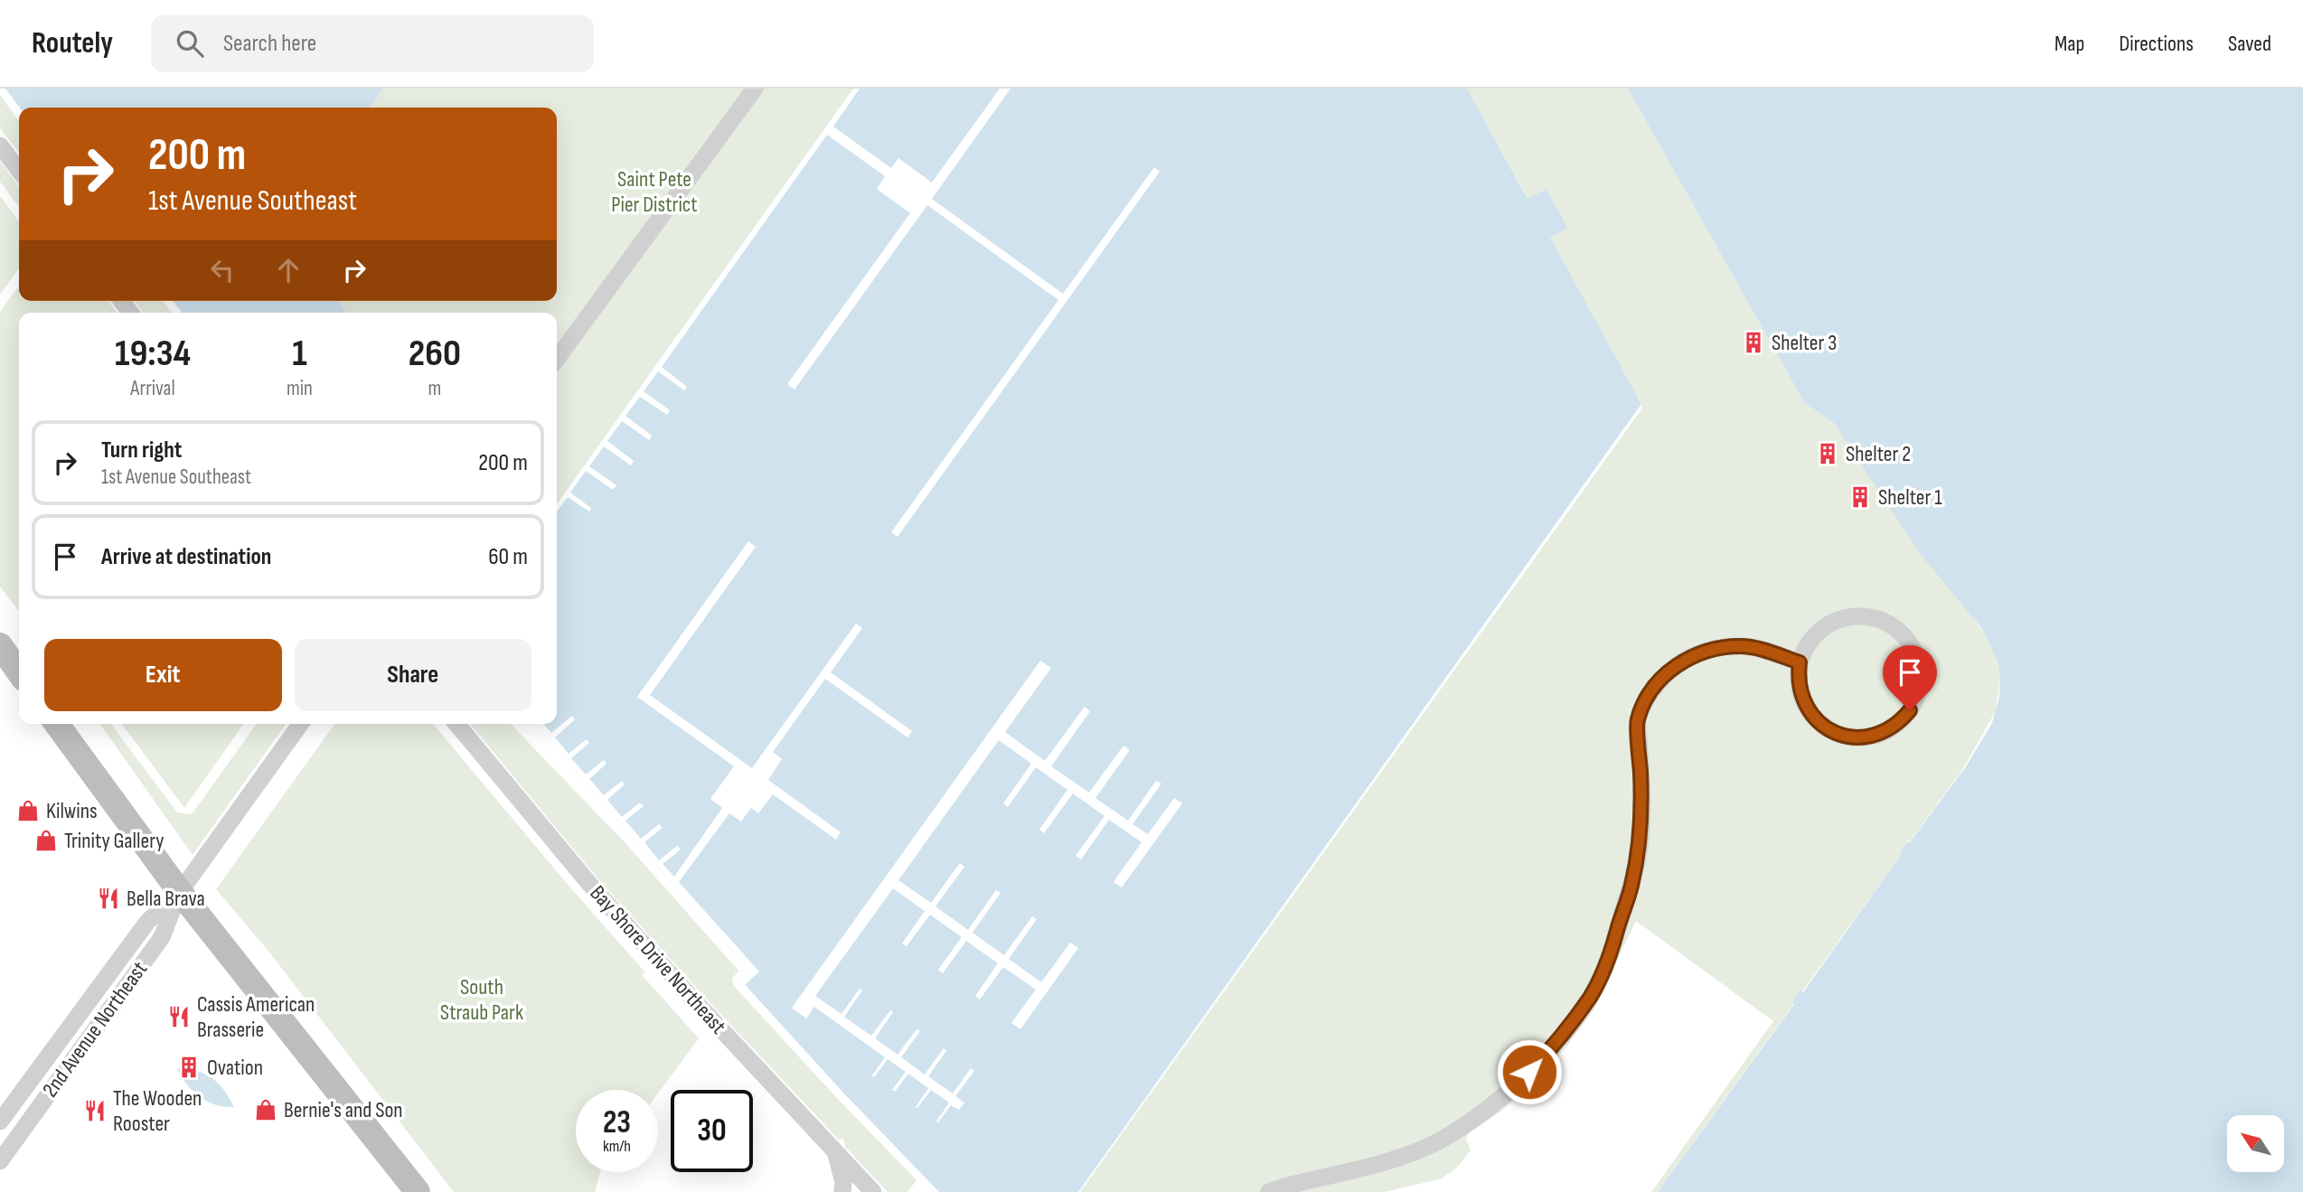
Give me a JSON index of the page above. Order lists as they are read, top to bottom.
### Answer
{
  "streets": {
    "street": ["Bay Shore Drive Northeast", "2nd Avenue Northeast"]
  },
  "parks": ["Saint Pete Pier District", "South Straub Park"],
  "places": {
    "building": [
      "Shelter 3",
      "Shelter 2",
      "Shelter 1",
      "Ovation"
    ],
    "shop": ["Kilwins", "Trinity Gallery", "Bernie's and Son"],
    "restaurant": ["Bella Brava", "Cassis American Brasserie", "The Wooden Rooster"]
  },
  "north": "top left",
  "page": {
    "header": "Routely",
    "search": "Search here",
    "nav": ["Map", "Directions", "Saved"],
    "turn": ["200 m", "1st Avenue Southeast"],
    "eta": [
      "19:34",
      "Arrival",
      "1",
      "min",
      "260",
      "m"
    ],
    "list": [
      {
        "name": "Turn right",
        "note": "1st Avenue Southeast",
        "value": "200 m"
      },
      {
        "name": "Arrive at destination",
        "value": "60 m"
      }
    ],
    "buttons": ["Exit", "Share"],
    "speed": "23 km/h",
    "limit": "30"
  }
}
